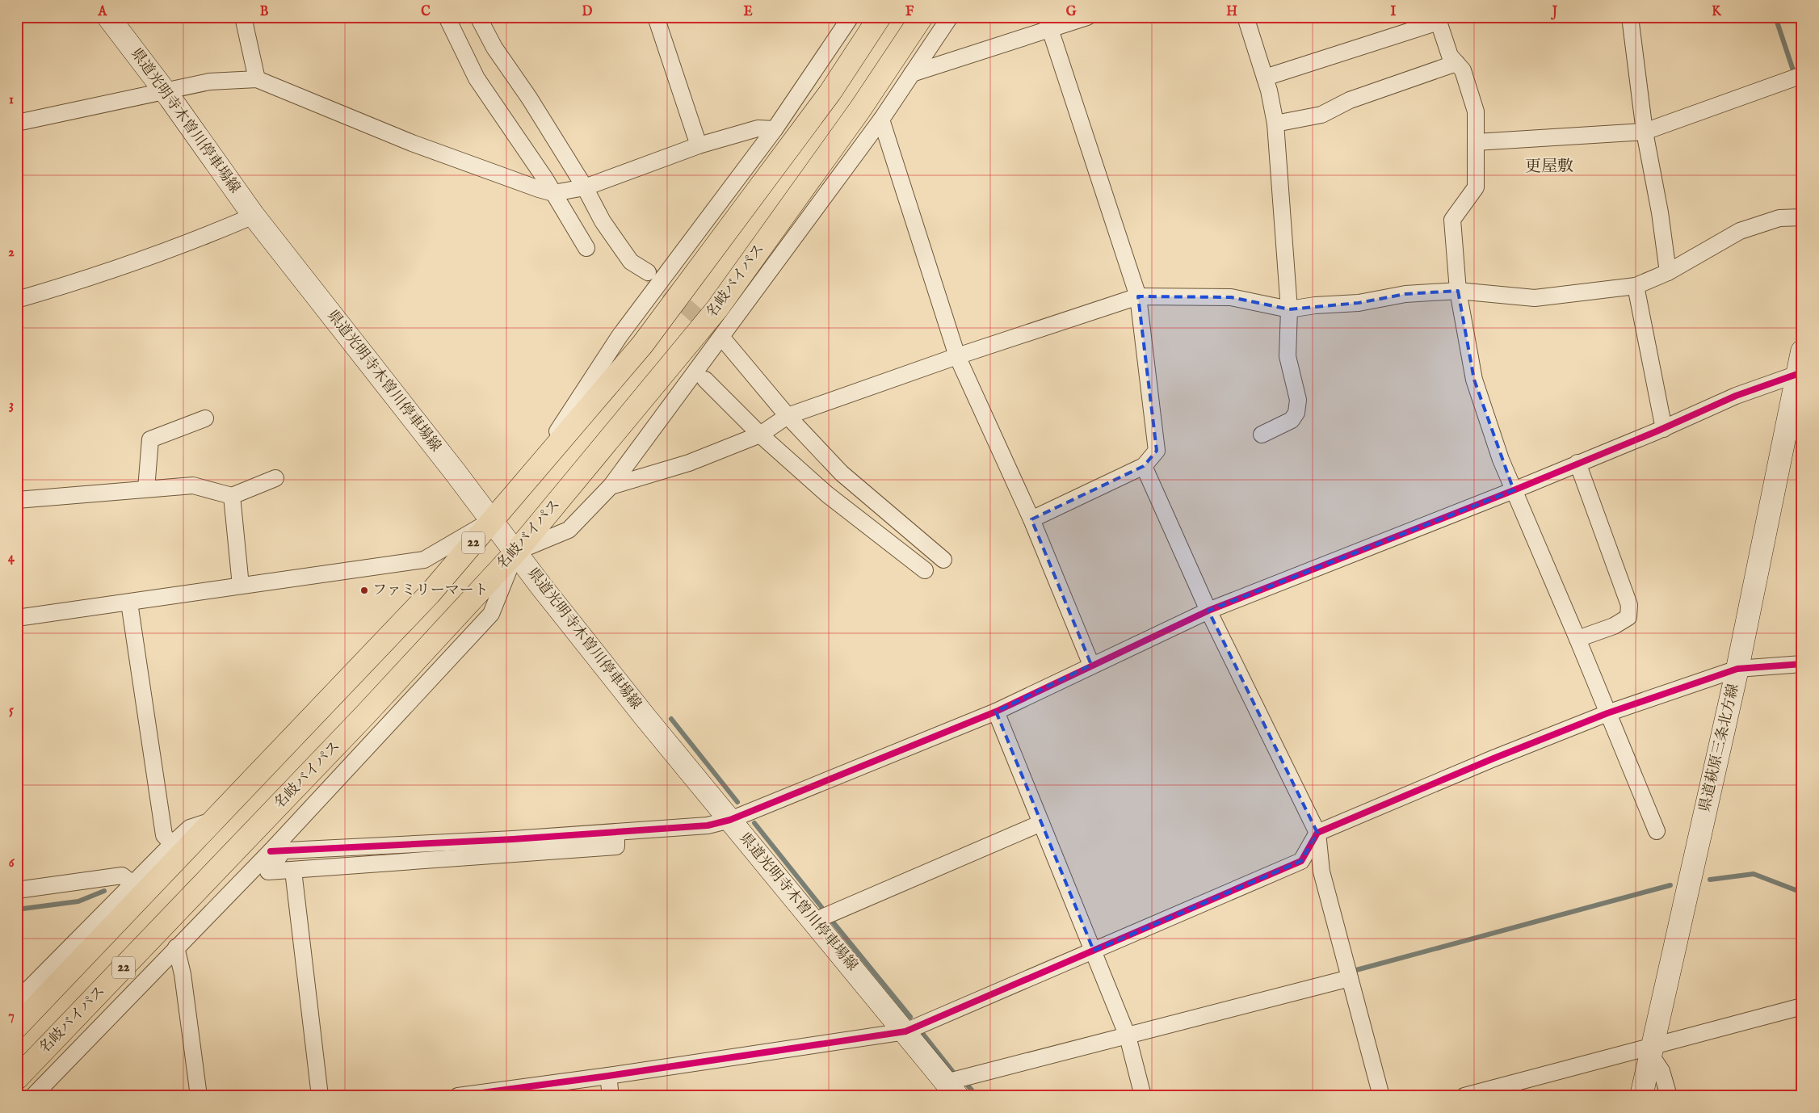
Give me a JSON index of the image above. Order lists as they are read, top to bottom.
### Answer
{
  "streets": {
    "highway": ["名岐バイパス", "22"],
    "main road": ["県道光明寺木曽川停車場線", "県道萩原三条北方線"]
  },
  "crossings": [
    ["県道光明寺木曽川停車場線", "名岐バイパス"],
    ["県道光明寺木曽川停車場線", "22"]
  ],
  "districts": ["更屋敷"],
  "places": ["ファミリーマート"],
  "grid": {
    "columns": [
      "A",
      "B",
      "C",
      "D",
      "E",
      "F",
      "G",
      "H",
      "I",
      "J",
      "K"
    ],
    "rows": [
      "1",
      "2",
      "3",
      "4",
      "5",
      "6",
      "7"
    ]
  }
}
